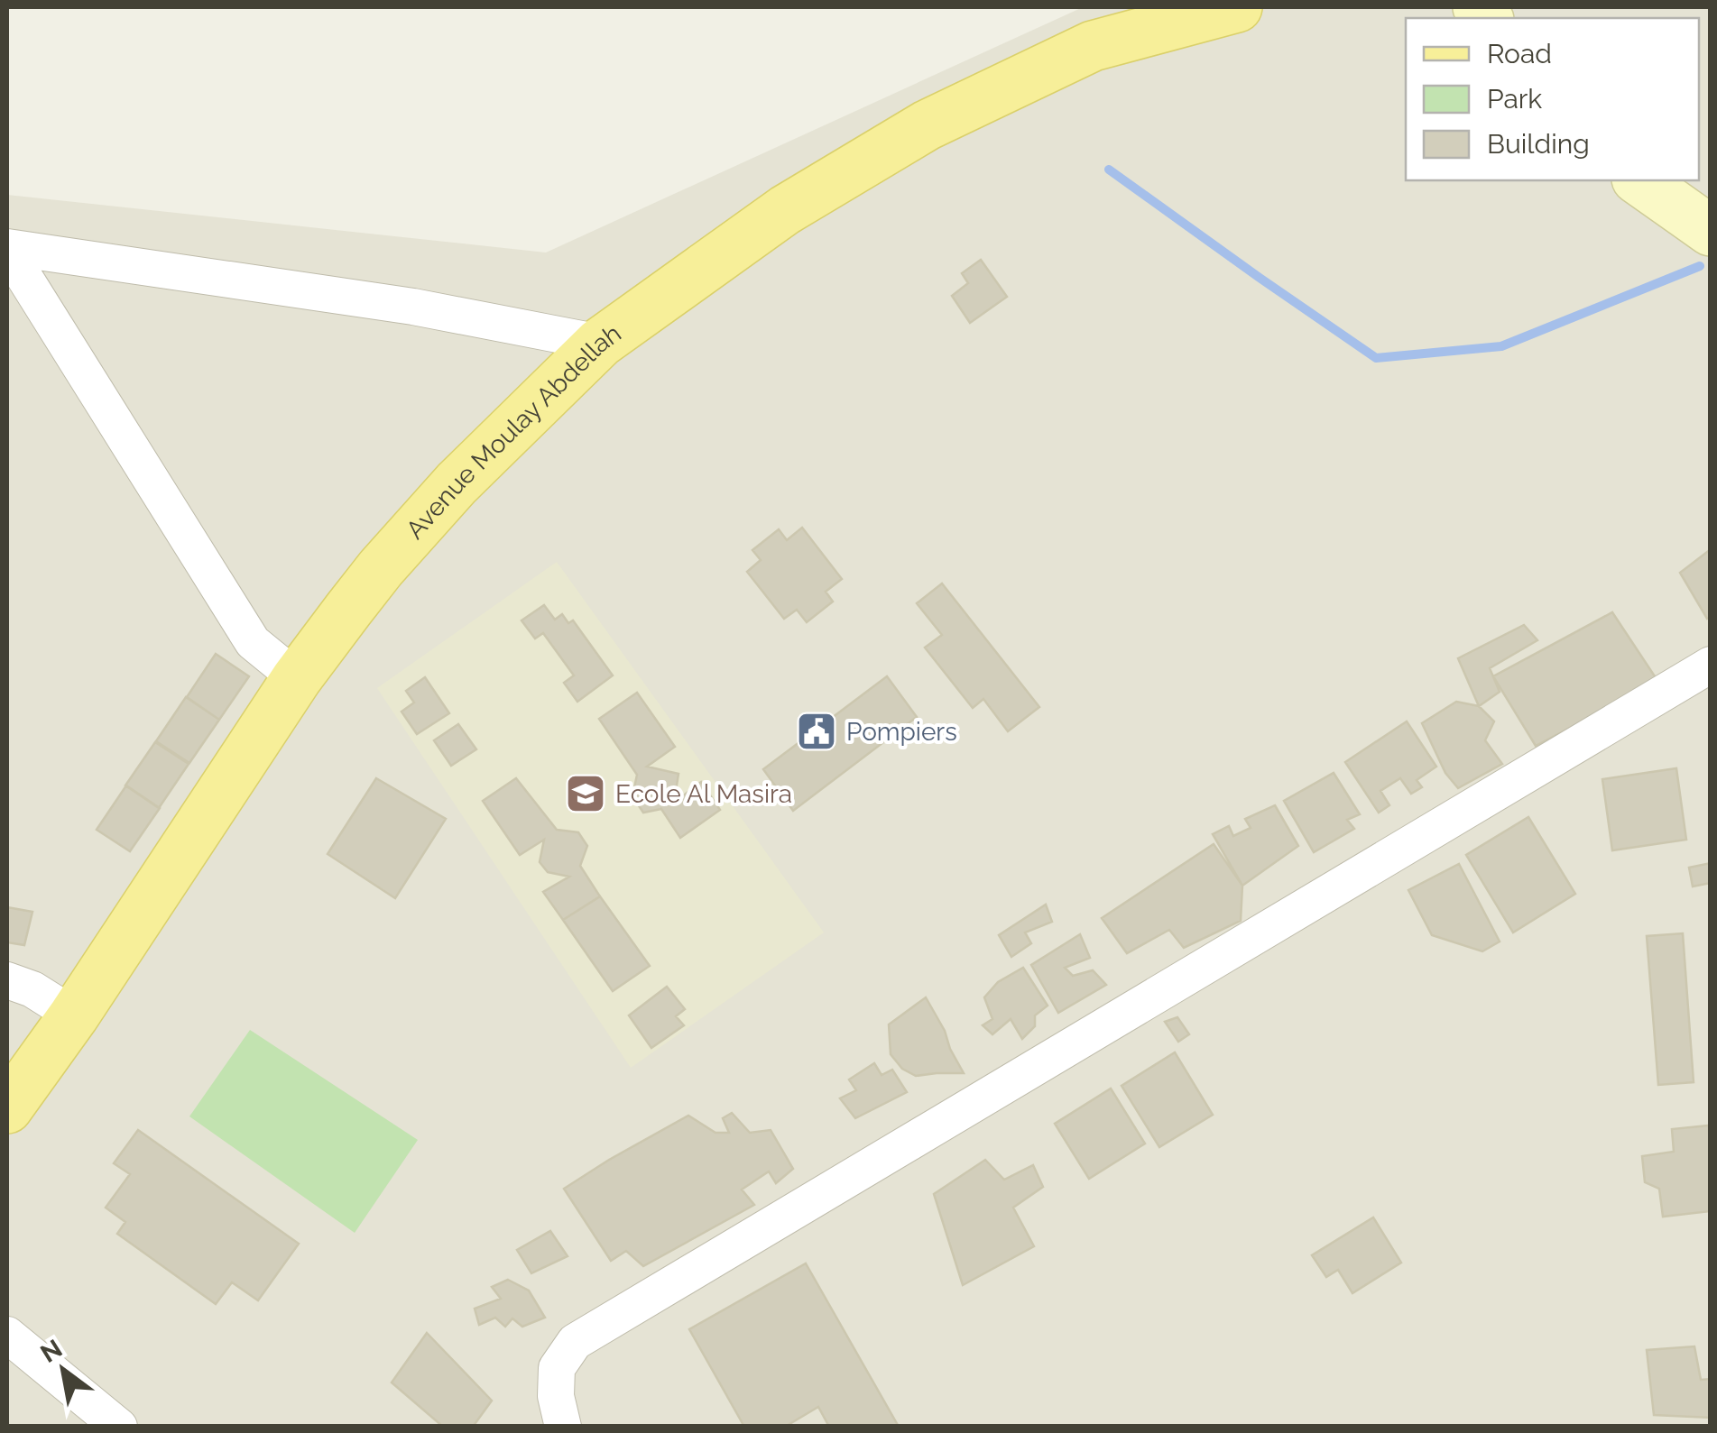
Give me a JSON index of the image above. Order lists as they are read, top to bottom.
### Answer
{
  "streets": {
    "main road": ["Avenue Moulay Abdellah"]
  },
  "places": {
    "public building": ["Pompiers"],
    "school or university": ["Ecole Al Masira"]
  },
  "legend": ["Road", "Park", "Building"],
  "north": "top left"
}
